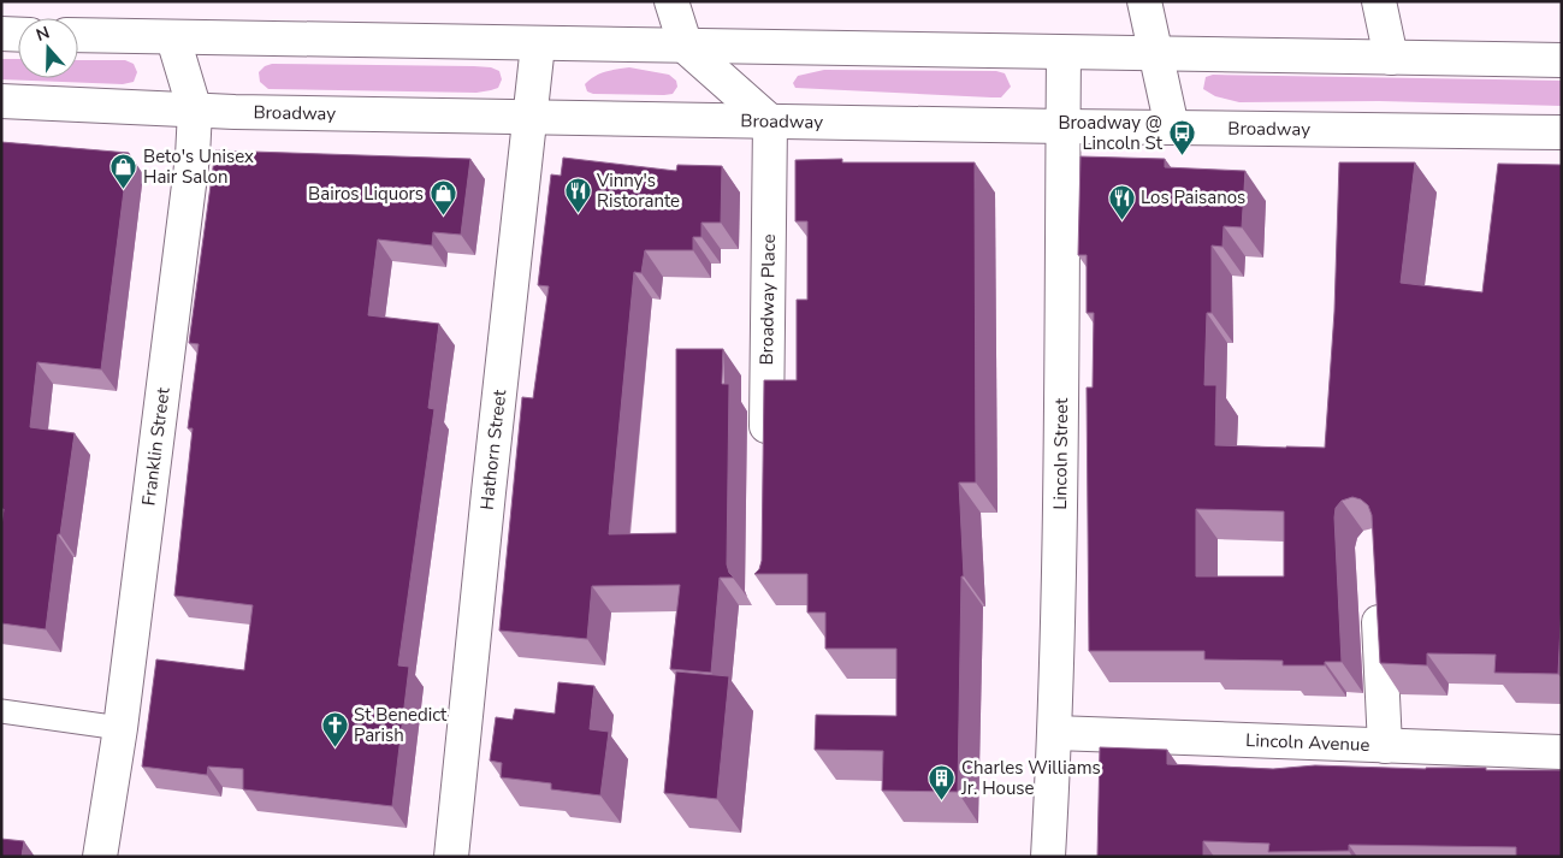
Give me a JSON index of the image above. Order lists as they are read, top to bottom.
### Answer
{
  "streets": {
    "street": [
      "Broadway",
      "Broadway Place",
      "Franklin Street",
      "Hathorn Street",
      "Lincoln Street",
      "Lincoln Avenue"
    ]
  },
  "crossings": [
    ["Broadway", "Broadway Place"],
    ["Broadway", "Franklin Street"],
    ["Broadway", "Hathorn Street"],
    ["Broadway", "Lincoln Street"],
    ["Lincoln Street", "Lincoln Avenue"]
  ],
  "places": {
    "bus stop": ["Broadway @ Lincoln St"],
    "shop": ["Beto's Unisex Hair Salon", "Bairos Liquors"],
    "restaurant": ["Vinny's Ristorante", "Los Paisanos"],
    "church": ["St Benedict Parish"],
    "building": ["Charles Williams Jr. House"]
  },
  "north": "top"
}
